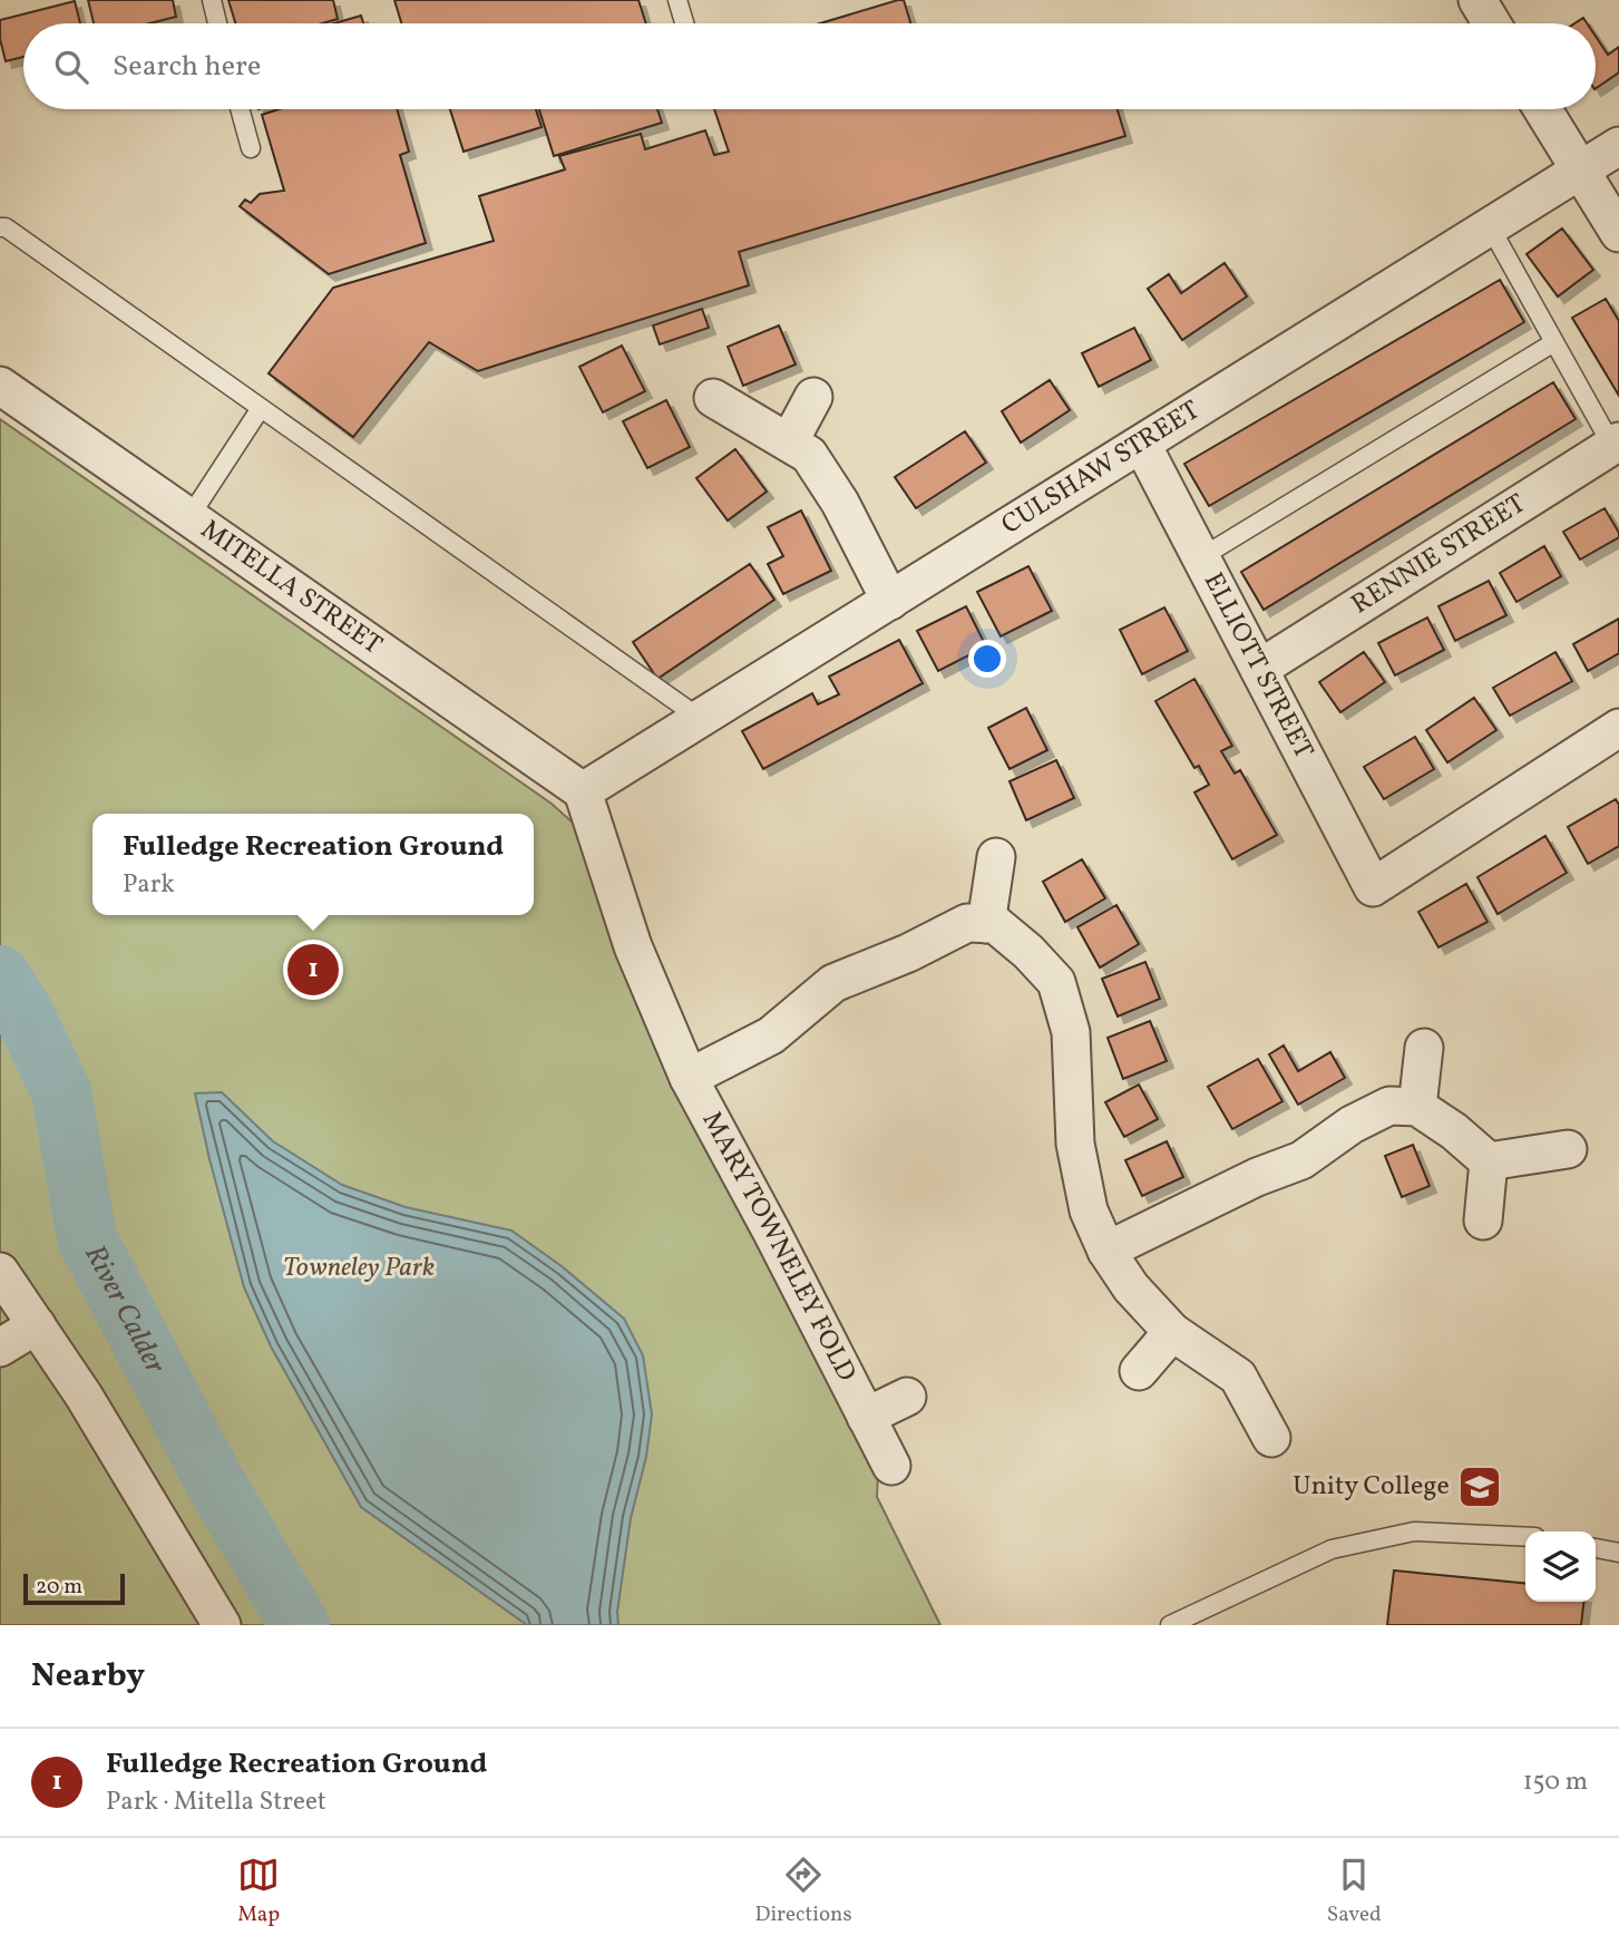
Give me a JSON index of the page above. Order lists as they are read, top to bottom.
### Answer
{
  "streets": {
    "street": [
      "CULSHAW STREET",
      "RENNIE STREET",
      "MITELLA STREET",
      "ELLIOTT STREET",
      "MARY TOWNELEY FOLD"
    ]
  },
  "crossings": [
    ["CULSHAW STREET", "MITELLA STREET"],
    ["CULSHAW STREET", "ELLIOTT STREET"],
    ["CULSHAW STREET", "MARY TOWNELEY FOLD"],
    ["RENNIE STREET", "ELLIOTT STREET"],
    ["MITELLA STREET", "MARY TOWNELEY FOLD"]
  ],
  "water": ["River Calder"],
  "parks": ["Towneley Park"],
  "places": {
    "school or university": ["Unity College"]
  },
  "scale_bar": "20 m",
  "page": {
    "search": "Search here",
    "popup": ["Fulledge Recreation Ground", "Park"],
    "pins": "1",
    "scale": "20 m",
    "heading": "Nearby",
    "list": [
      {
        "mark": "1",
        "name": "Fulledge Recreation Ground",
        "note": "Park · Mitella Street",
        "value": "150 m"
      }
    ],
    "nav": ["Map", "Directions", "Saved"]
  }
}
